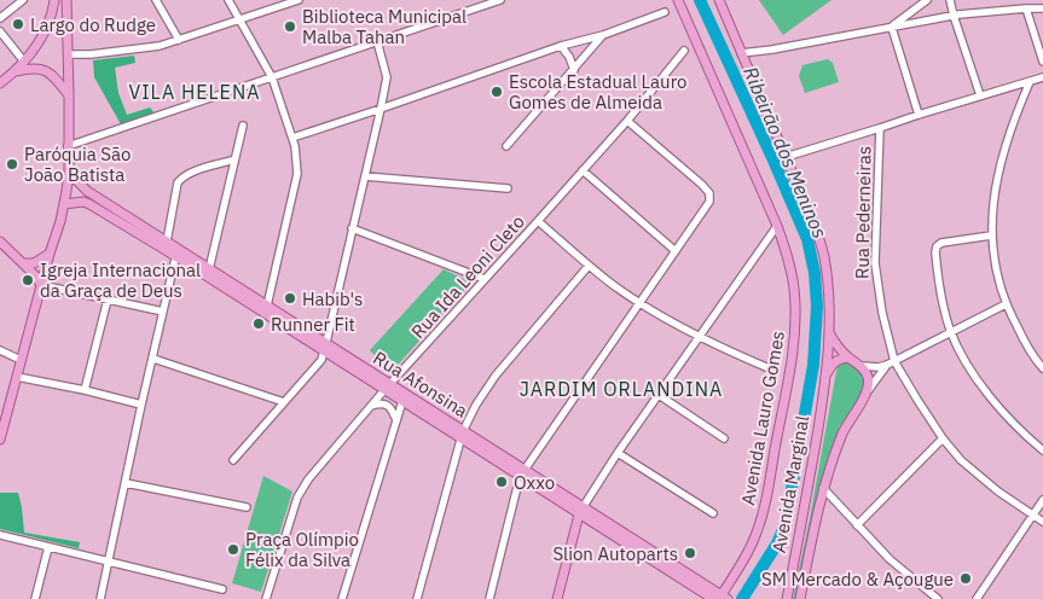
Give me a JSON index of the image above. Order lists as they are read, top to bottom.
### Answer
{
  "streets": {
    "main road": ["Rua Afonsina", "Avenida Lauro Gomes", "Avenida Marginal"],
    "street": ["Rua Pederneiras", "Rua Ida Leoni Cleto"]
  },
  "crossings": [
    ["Rua Ida Leoni Cleto", "Rua Afonsina"],
    ["Rua Afonsina", "Avenida Lauro Gomes"]
  ],
  "districts": ["VILA HELENA", "JARDIM ORLANDINA"],
  "water": ["Ribeirão dos Meninos"],
  "places": [
    "Largo do Rudge",
    "Biblioteca Municipal Malba Tahan",
    "Escola Estadual Lauro Gomes de Almeida",
    "Paróquia São João Batista",
    "Igreja Internacional da Graça de Deus",
    "Habib's",
    "Runner Fit",
    "Oxxo",
    "Praça Olímpio Félix da Silva",
    "Slion Autoparts",
    "SM Mercado & Açougue"
  ]
}
